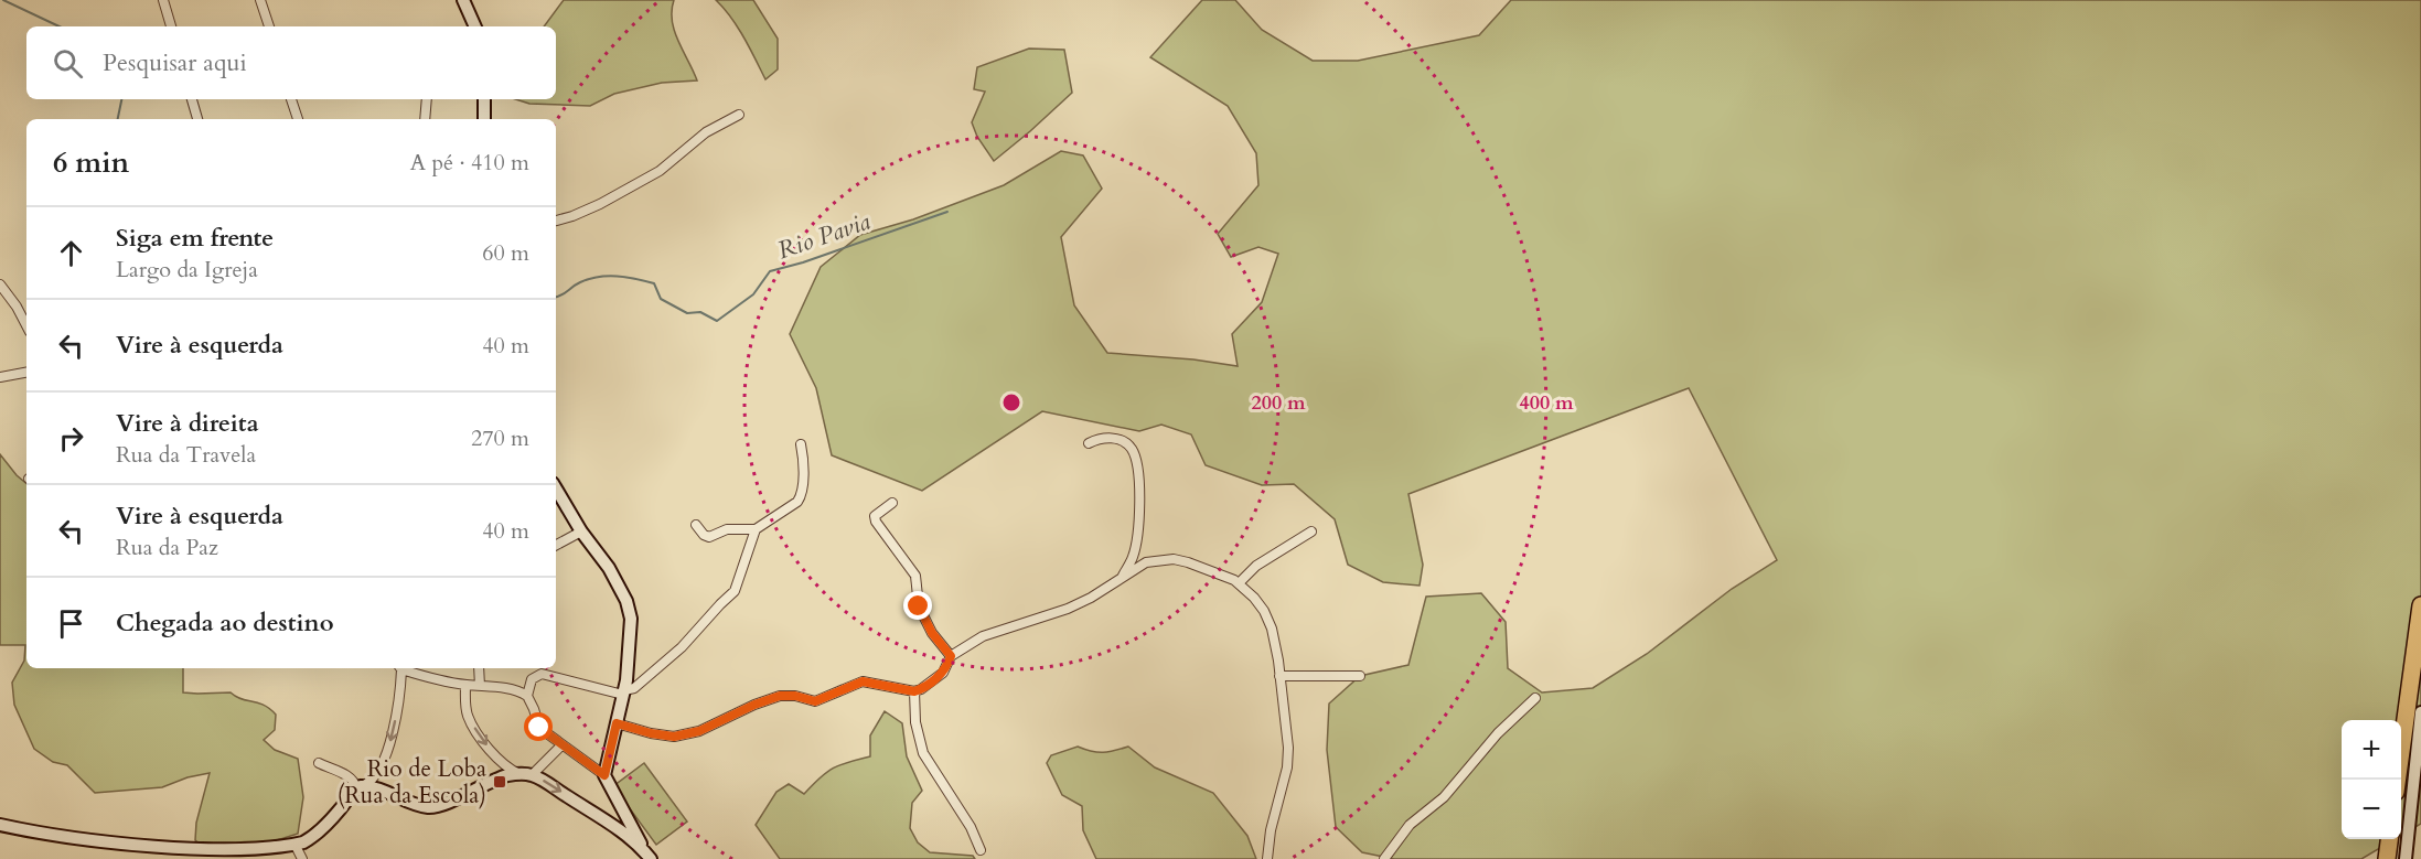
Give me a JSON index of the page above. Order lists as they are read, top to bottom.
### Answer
{
  "water": ["Rio Pavia"],
  "places": {
    "transit": ["Rio de Loba (Rua da Escola)"]
  },
  "page": {
    "search": "Pesquisar aqui",
    "heading": ["6 min", "A pé · 410 m"],
    "list": [
      ["Siga em frente", "Largo da Igreja", "60 m"],
      ["Vire à esquerda", "40 m"],
      ["Vire à direita", "Rua da Travela", "270 m"],
      ["Vire à esquerda", "Rua da Paz", "40 m"],
      "Chegada ao destino"
    ],
    "map_buttons": ["+", "−"]
  },
  "rings": ["200 m", "400 m"]
}
